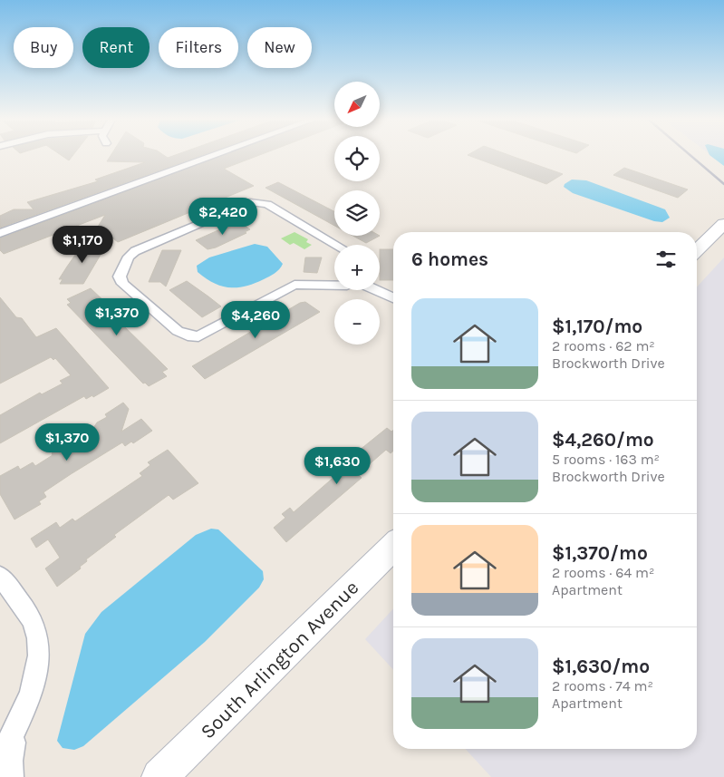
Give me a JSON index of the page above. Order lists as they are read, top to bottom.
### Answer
{
  "streets": {
    "main road": ["South Arlington Avenue"]
  },
  "north": "bottom left",
  "page": {
    "chip": [
      "Buy",
      "Rent",
      "Filters",
      "New"
    ],
    "map_buttons": ["+", "−"],
    "price": [
      "$2,420",
      "$1,170",
      "$1,370",
      "$4,260",
      "$1,370",
      "$1,630"
    ],
    "heading": "6 homes",
    "list": [
      {
        "name": "$1,170/mo",
        "note": "2 rooms · 62 m² · Brockworth Drive"
      },
      {
        "name": "$4,260/mo",
        "note": "5 rooms · 163 m² · Brockworth Drive"
      },
      {
        "name": "$1,370/mo",
        "note": "2 rooms · 64 m² · Apartment"
      },
      {
        "name": "$1,630/mo",
        "note": "2 rooms · 74 m² · Apartment"
      }
    ]
  }
}
